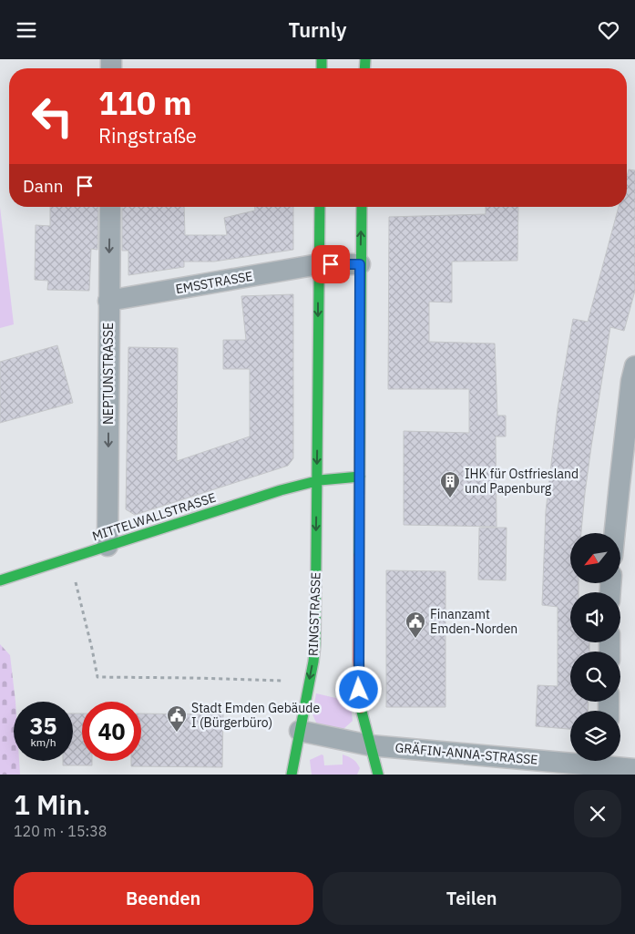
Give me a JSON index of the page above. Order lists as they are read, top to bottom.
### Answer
{
  "streets": {
    "street": [
      "EMSSTRASSE",
      "NEPTUNSTRASSE",
      "MITTELWALLSTRASSE",
      "RINGSTRASSE",
      "GRÄFIN-ANNA-STRASSE"
    ]
  },
  "crossings": [
    ["EMSSTRASSE", "NEPTUNSTRASSE"],
    ["EMSSTRASSE", "RINGSTRASSE"],
    ["NEPTUNSTRASSE", "MITTELWALLSTRASSE"],
    ["MITTELWALLSTRASSE", "RINGSTRASSE"],
    ["RINGSTRASSE", "GRÄFIN-ANNA-STRASSE"]
  ],
  "one_way": ["NEPTUNSTRASSE"],
  "places": {
    "building": ["IHK für Ostfriesland und Papenburg"],
    "public building": ["Finanzamt Emden-Norden", "Stadt Emden Gebäude I (Bürgerbüro)"]
  },
  "north": "bottom left",
  "page": {
    "header": "Turnly",
    "turn": ["110 m", "Ringstraße"],
    "then": "Dann",
    "speed": "35 km/h",
    "limit": "40",
    "heading": ["1 Min.", "120 m · 15:38"],
    "buttons": ["Beenden", "Teilen"]
  }
}
